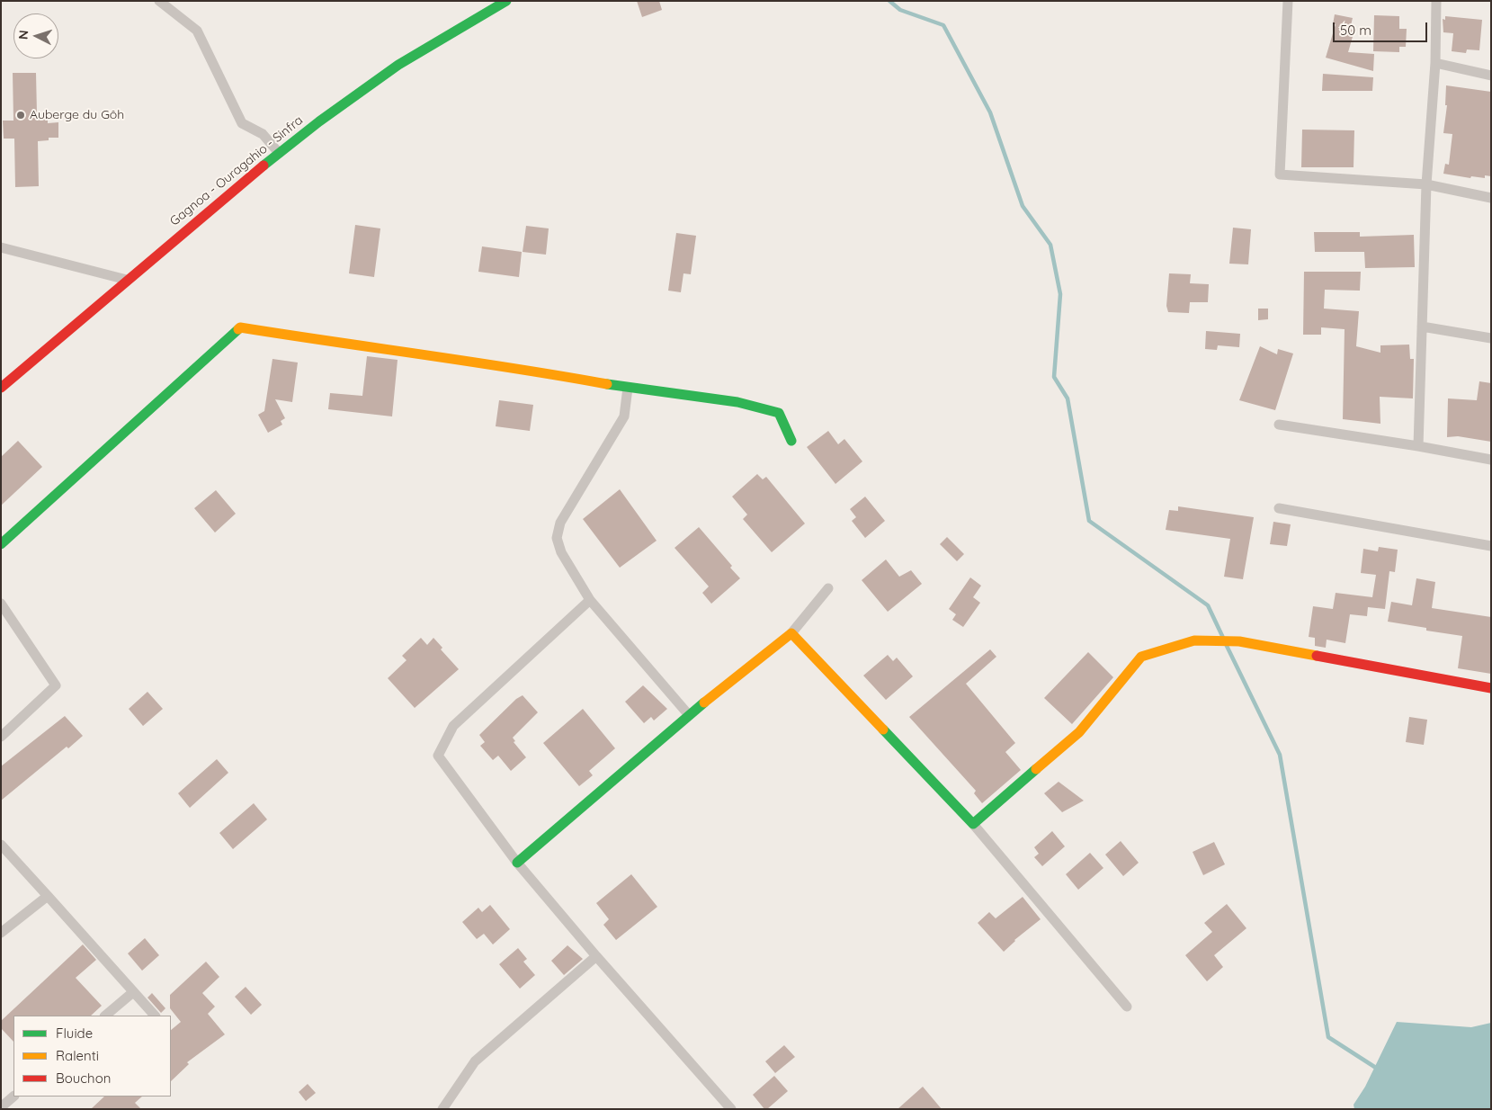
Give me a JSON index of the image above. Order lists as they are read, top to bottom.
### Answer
{
  "streets": {
    "street": ["Gagnoa - Ouragahio - Sinfra"]
  },
  "places": ["Auberge du Gôh"],
  "legend": ["Fluide", "Ralenti", "Bouchon"],
  "scale_bar": "50 m",
  "north": "left"
}
